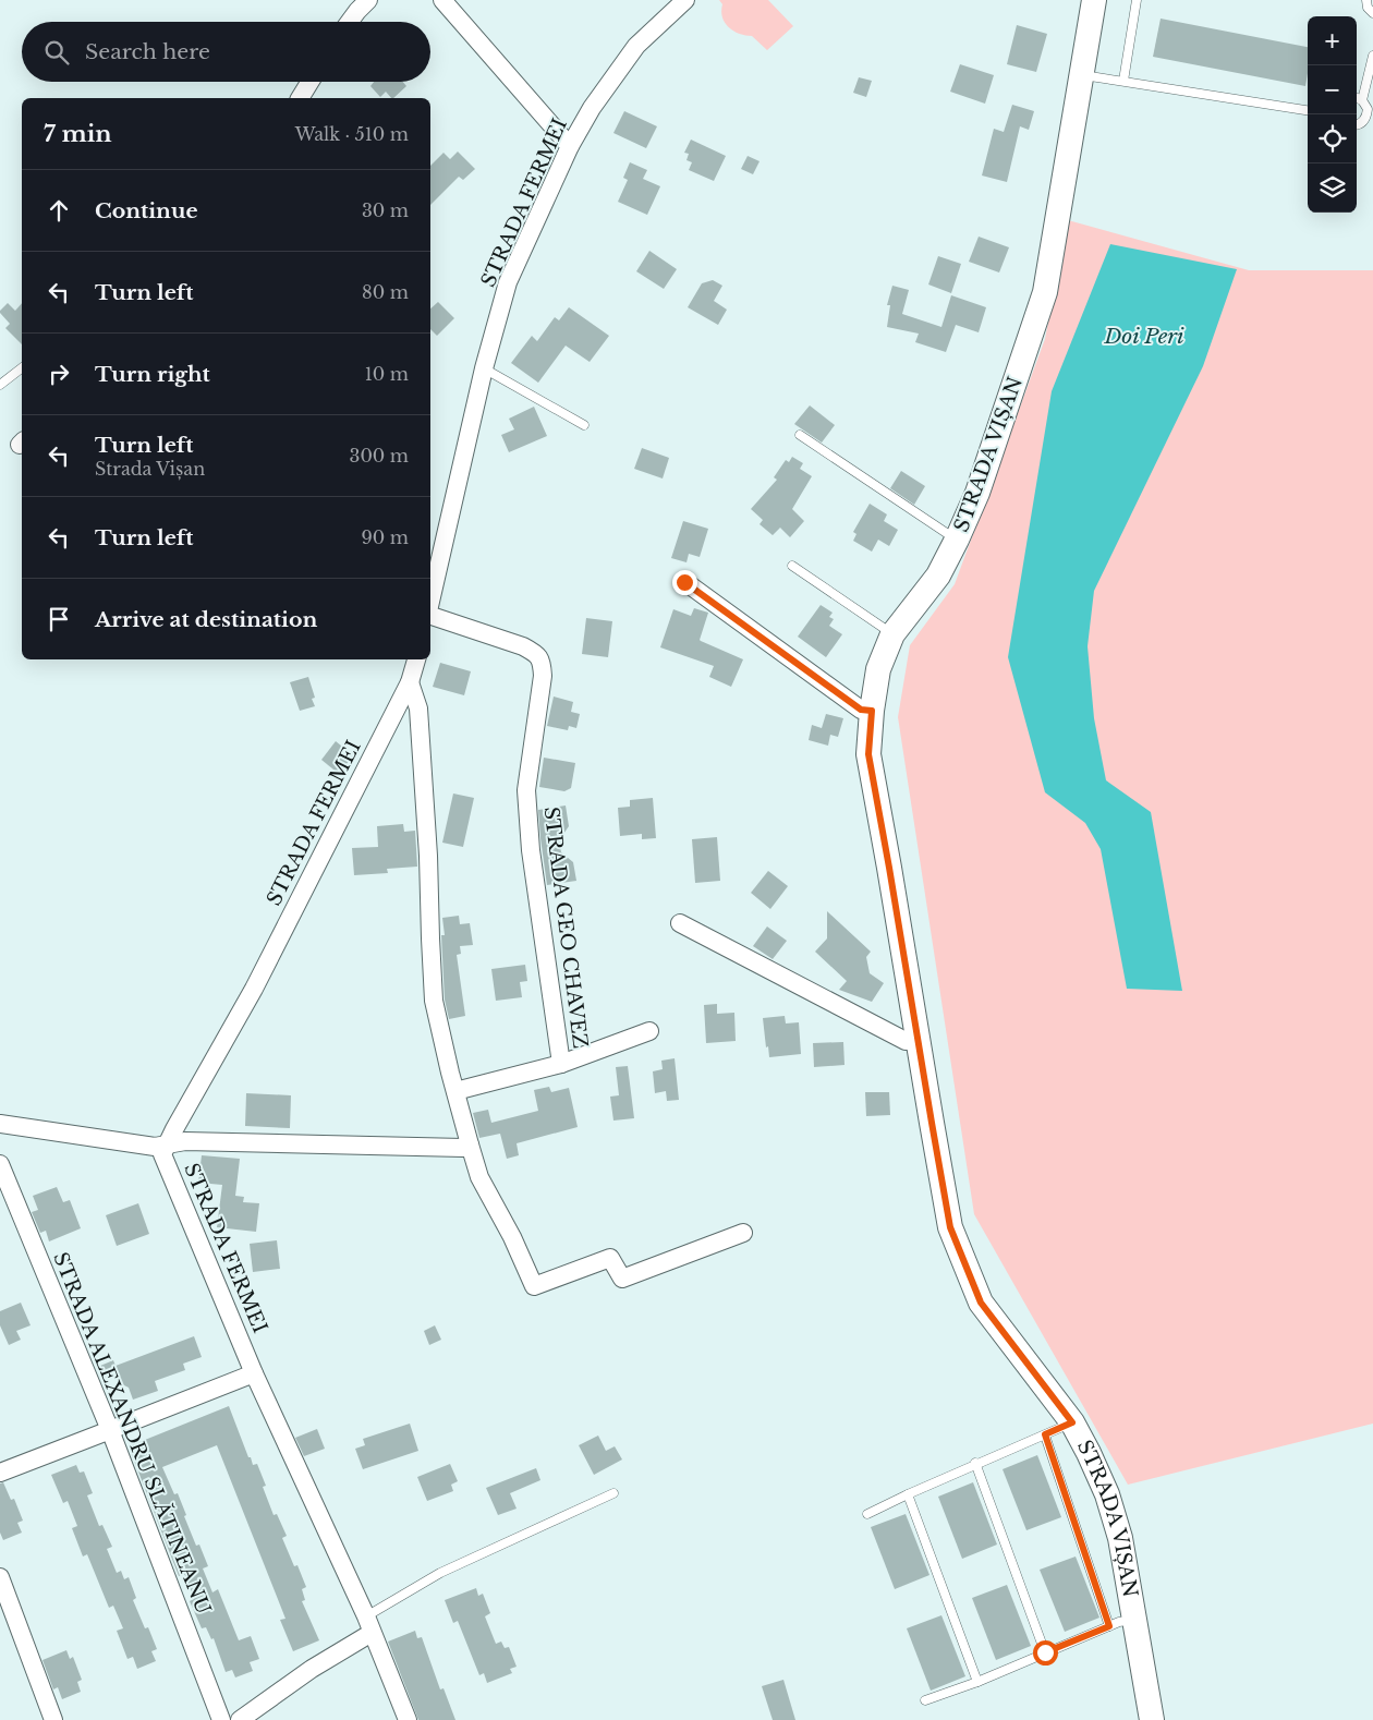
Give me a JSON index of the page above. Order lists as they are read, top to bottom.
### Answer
{
  "streets": {
    "street": [
      "STRADA FERMEI",
      "STRADA VIȘAN",
      "STRADA GEO CHAVEZ",
      "STRADA ALEXANDRU SLĂTINEANU"
    ]
  },
  "water": ["Doi Peri"],
  "page": {
    "map_buttons": ["+", "−"],
    "search": "Search here",
    "heading": ["7 min", "Walk · 510 m"],
    "list": [
      ["Continue", "30 m"],
      ["Turn left", "80 m"],
      ["Turn right", "10 m"],
      ["Turn left", "Strada Vișan", "300 m"],
      ["Turn left", "90 m"],
      "Arrive at destination"
    ]
  }
}
